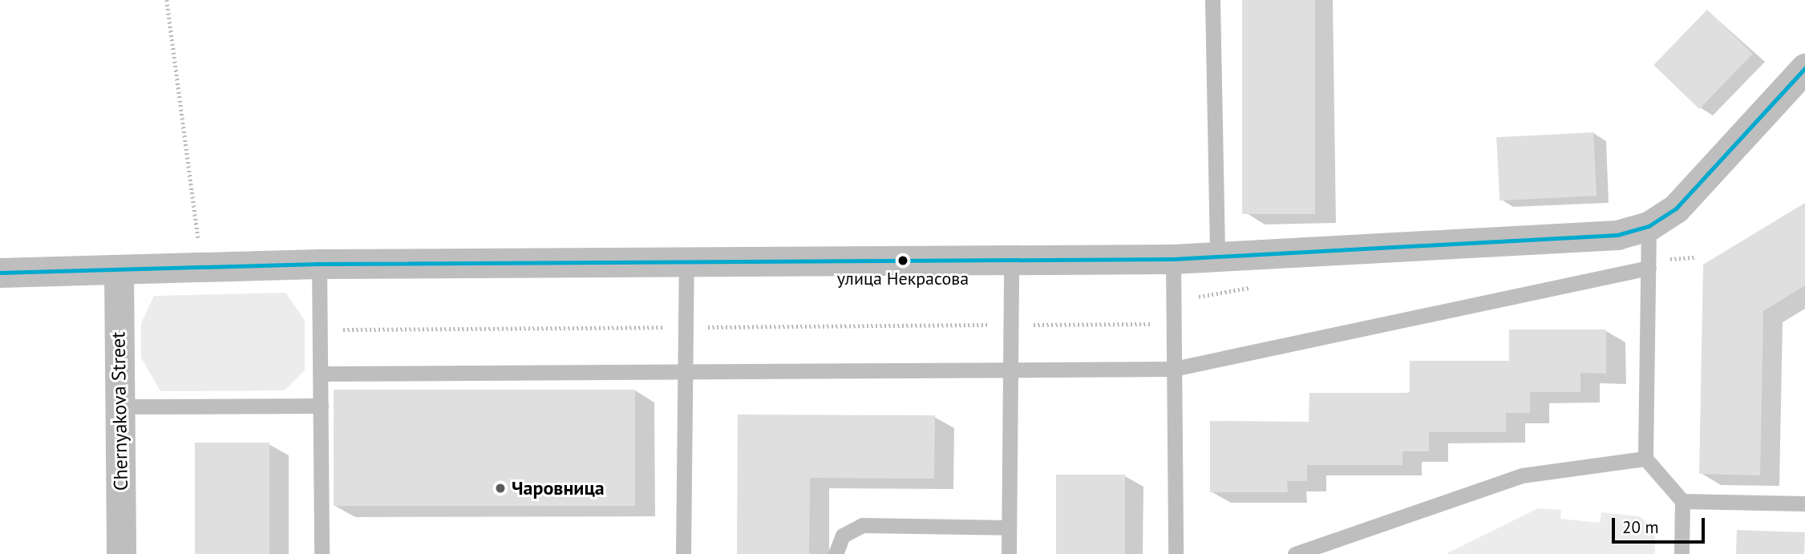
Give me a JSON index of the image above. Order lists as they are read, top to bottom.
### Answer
{
  "streets": {
    "street": ["Chernyakova Street"]
  },
  "places": ["улица Некрасова", "Чаровница"],
  "scale_bar": "20 m"
}
